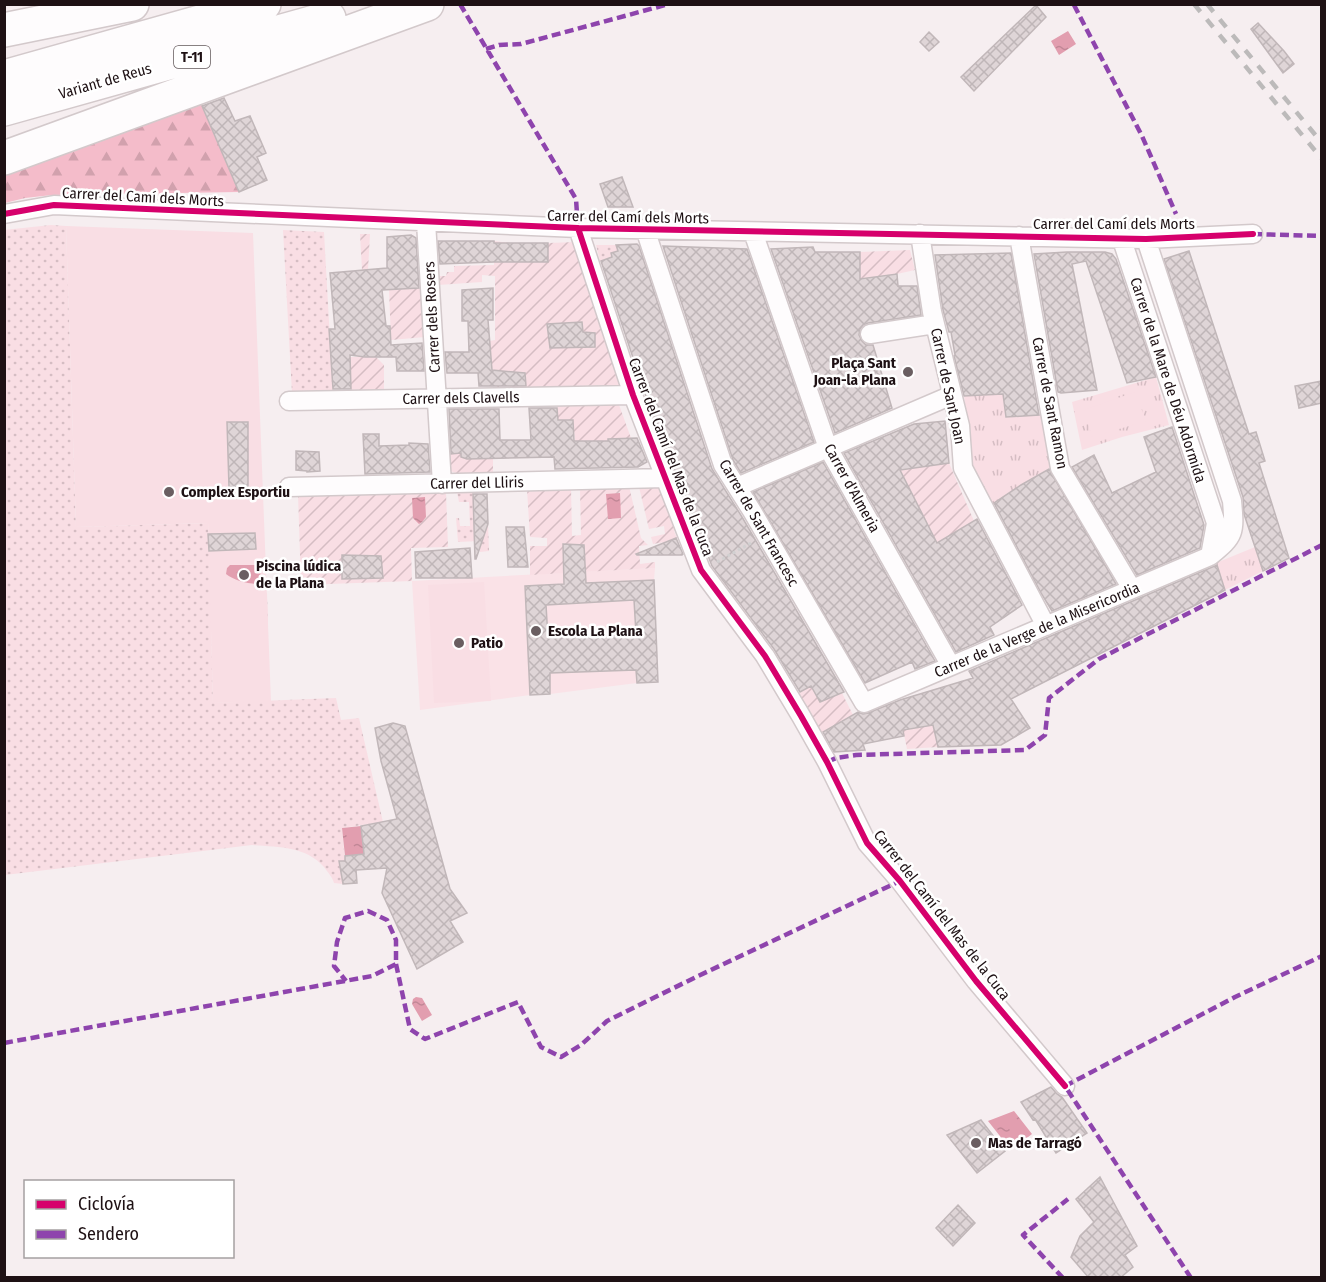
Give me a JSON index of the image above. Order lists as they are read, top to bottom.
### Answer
{
  "streets": {
    "highway": ["T-11", "Variant de Reus"],
    "street": [
      "Carrer del Camí dels Morts",
      "Carrer dels Rosers",
      "Carrer de la Mare de Déu Adormida",
      "Carrer de Sant Joan",
      "Carrer dels Clavells",
      "Carrer de Sant Ramon",
      "Carrer del Camí del Mas de la Cuca",
      "Carrer del Lliris",
      "Carrer d'Almeria",
      "Carrer de Sant Francesc",
      "Carrer de la Verge de la Misericordia"
    ]
  },
  "crossings": [
    ["Carrer del Camí dels Morts", "Carrer dels Rosers"],
    ["Carrer del Camí dels Morts", "Carrer de la Mare de Déu Adormida"],
    ["Carrer del Camí dels Morts", "Carrer de Sant Joan"],
    ["Carrer del Camí dels Morts", "Carrer de Sant Ramon"],
    ["Carrer del Camí dels Morts", "Carrer del Camí del Mas de la Cuca"],
    ["Carrer del Camí dels Morts", "Carrer d'Almeria"],
    ["Carrer del Camí dels Morts", "Carrer de Sant Francesc"],
    ["Carrer dels Rosers", "Carrer dels Clavells"],
    ["Carrer dels Rosers", "Carrer del Lliris"],
    ["Carrer de la Mare de Déu Adormida", "Carrer de la Verge de la Misericordia"],
    ["Carrer de Sant Joan", "Carrer de la Verge de la Misericordia"],
    ["Carrer dels Clavells", "Carrer del Camí del Mas de la Cuca"],
    ["Carrer de Sant Ramon", "Carrer de la Verge de la Misericordia"],
    ["Carrer del Camí del Mas de la Cuca", "Carrer del Lliris"],
    ["Carrer d'Almeria", "Carrer de la Verge de la Misericordia"],
    ["Carrer de Sant Francesc", "Carrer de la Verge de la Misericordia"]
  ],
  "places": [
    "Plaça Sant Joan-la Plana",
    "Complex Esportiu",
    "Piscina lúdica de la Plana",
    "Escola La Plana",
    "Patio",
    "Mas de Tarragó"
  ],
  "legend": ["Ciclovía", "Sendero"]
}
